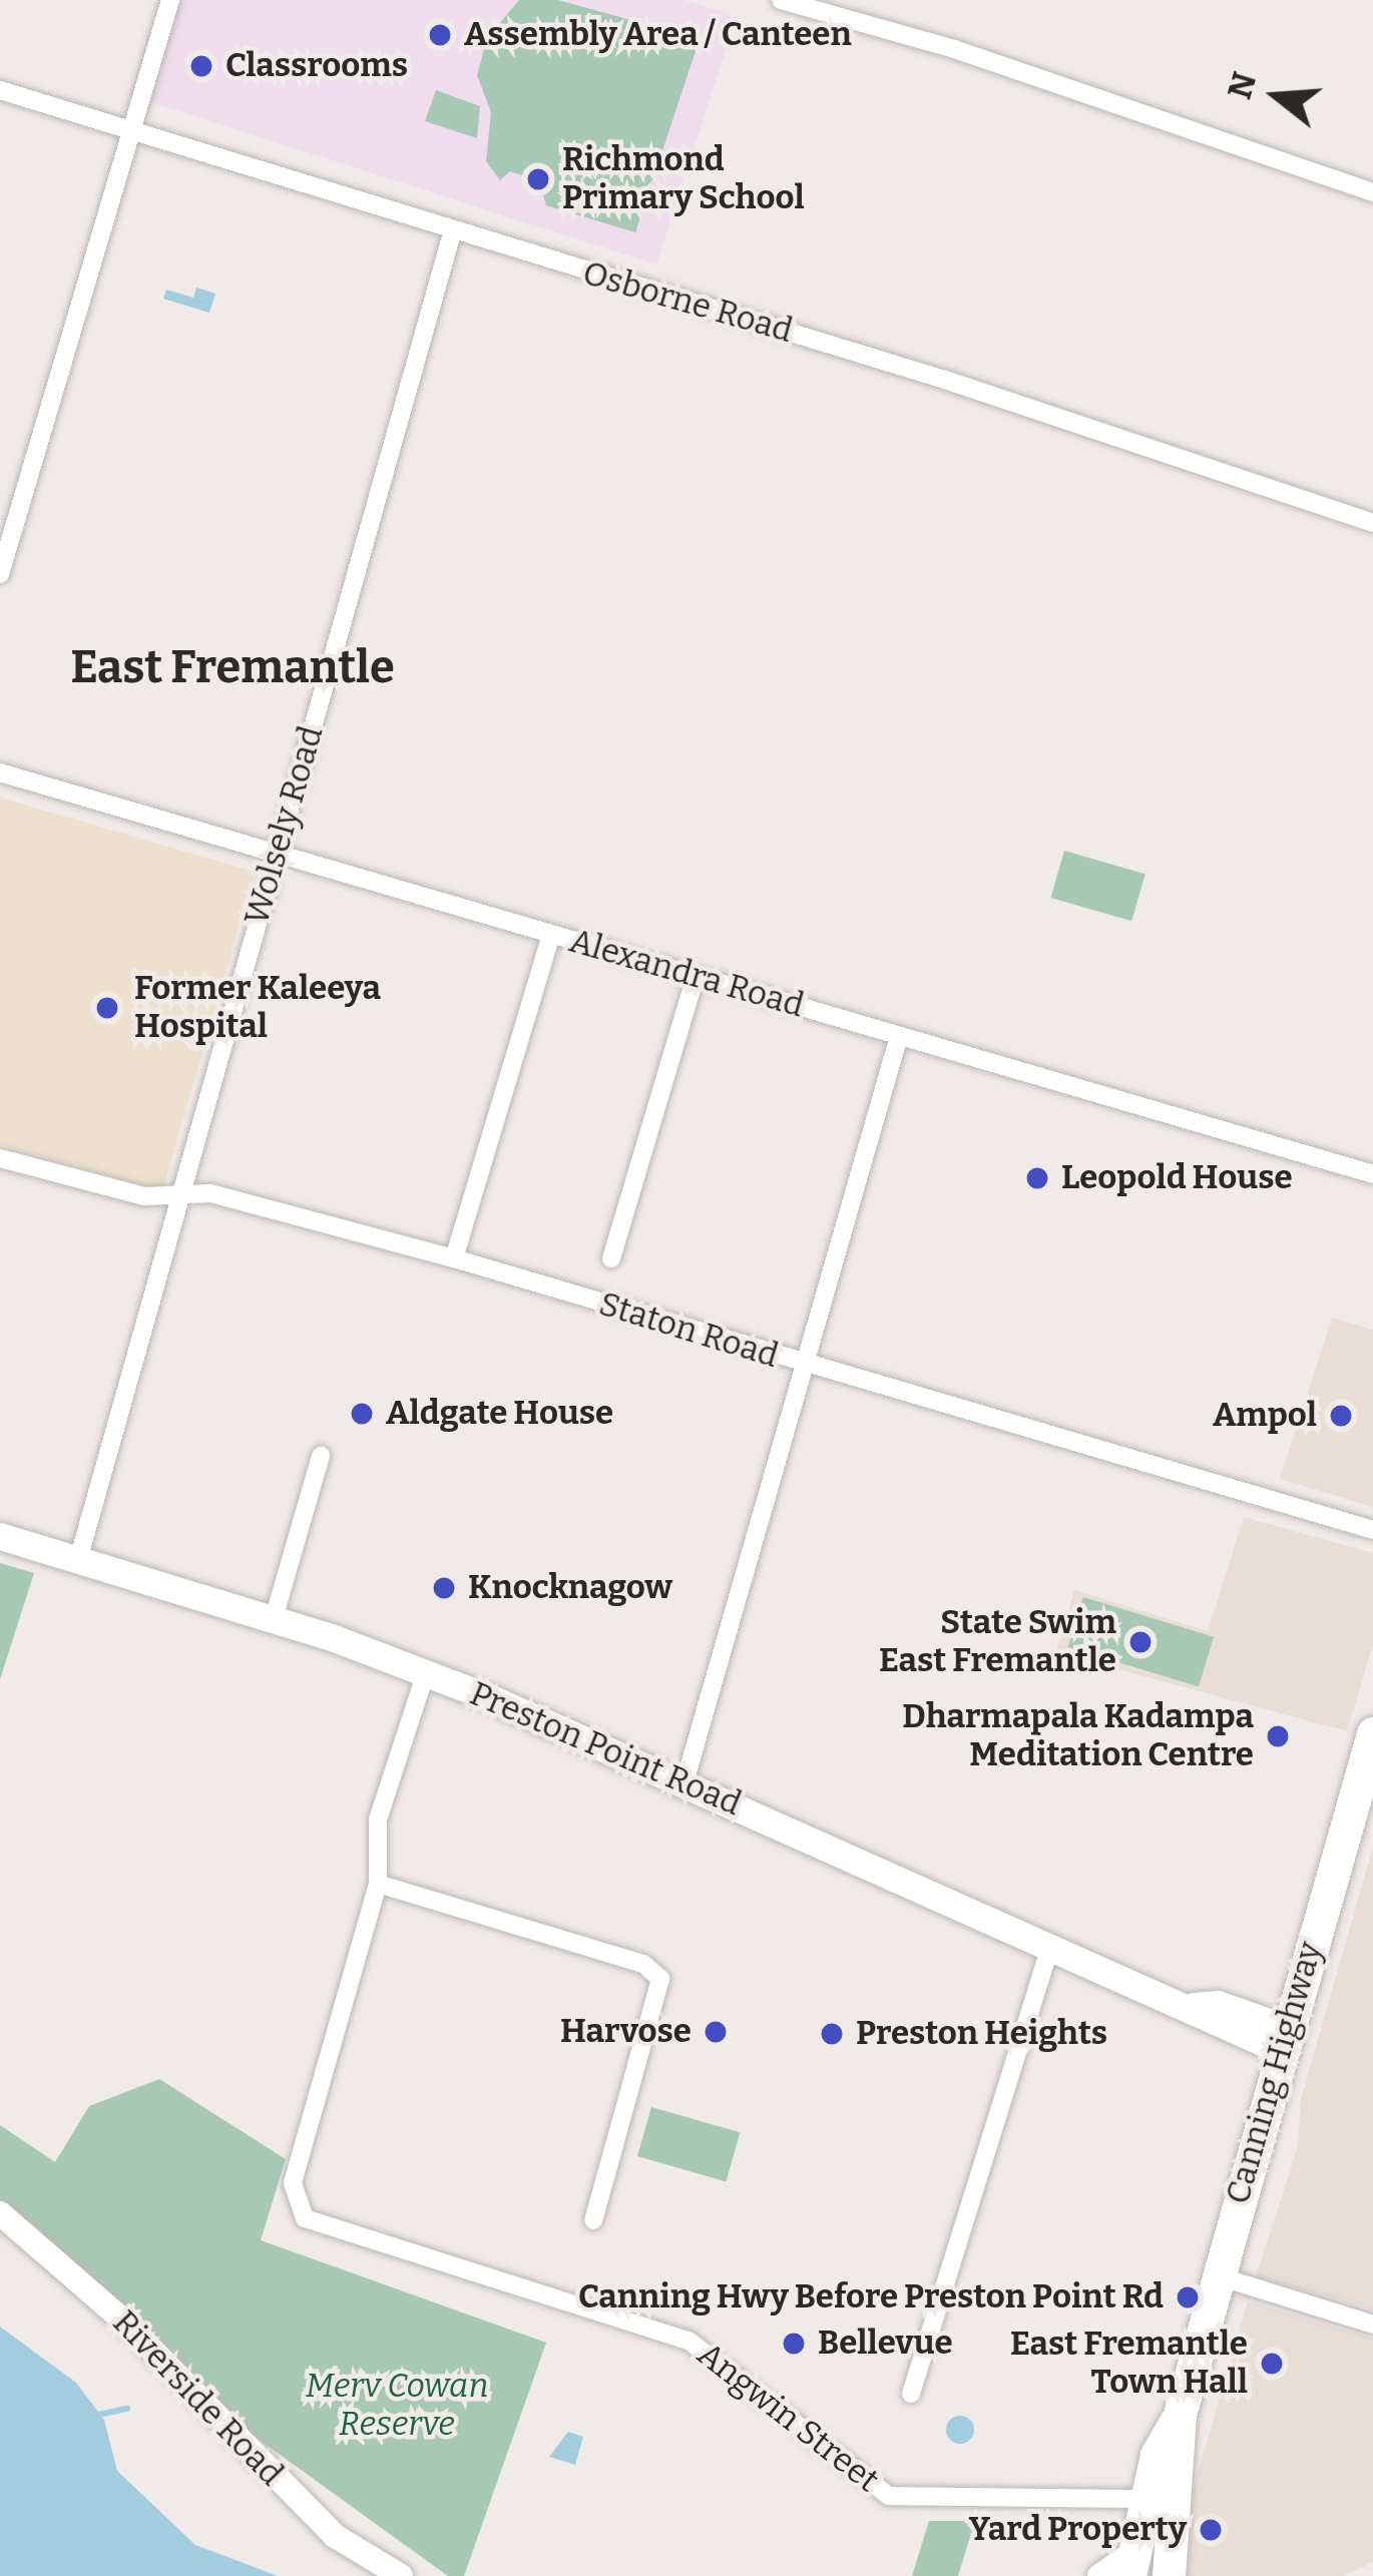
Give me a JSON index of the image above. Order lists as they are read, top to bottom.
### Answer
{
  "streets": {
    "highway": ["Canning Highway"],
    "main road": ["Preston Point Road"],
    "street": [
      "Osborne Road",
      "Wolsely Road",
      "Alexandra Road",
      "Staton Road",
      "Riverside Road",
      "Angwin Street"
    ]
  },
  "crossings": [
    ["Osborne Road", "Wolsely Road"],
    ["Wolsely Road", "Alexandra Road"],
    ["Wolsely Road", "Staton Road"],
    ["Wolsely Road", "Preston Point Road"],
    ["Preston Point Road", "Canning Highway"],
    ["Canning Highway", "Angwin Street"]
  ],
  "districts": ["East Fremantle"],
  "parks": ["Merv Cowan Reserve"],
  "places": [
    "Assembly Area / Canteen",
    "Classrooms",
    "Richmond Primary School",
    "Former Kaleeya Hospital",
    "Leopold House",
    "Aldgate House",
    "Ampol",
    "Knocknagow",
    "State Swim East Fremantle",
    "Dharmapala Kadampa Meditation Centre",
    "Harvose",
    "Preston Heights",
    "Canning Hwy Before Preston Point Rd",
    "Bellevue",
    "East Fremantle Town Hall",
    "Yard Property"
  ],
  "north": "left"
}
